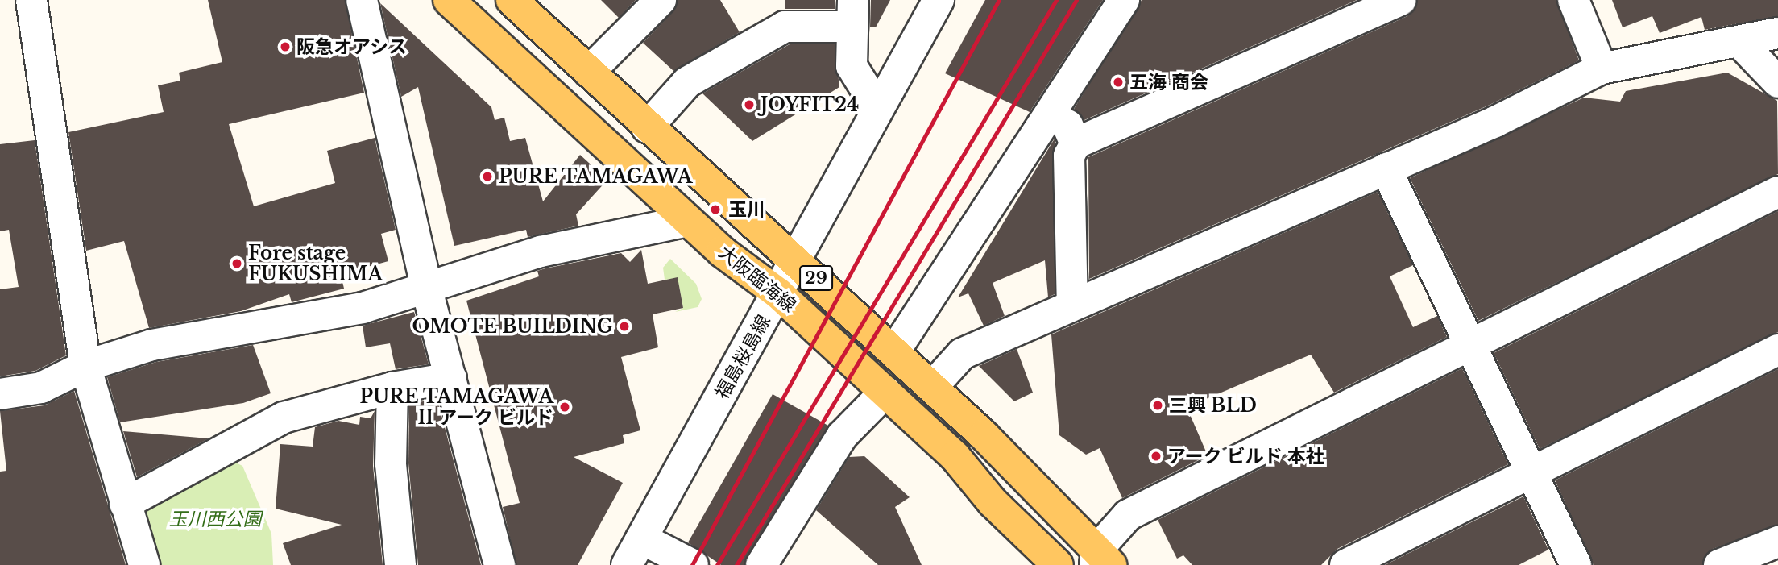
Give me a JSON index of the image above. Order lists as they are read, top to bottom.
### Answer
{
  "streets": {
    "main road": ["29", "大阪臨海線"],
    "street": ["福島桜島線"]
  },
  "crossings": [
    ["大阪臨海線", "福島桜島線"]
  ],
  "parks": ["玉川西公園"],
  "places": [
    "阪急オアシス",
    "五海 商会",
    "JOYFIT24",
    "PURE TAMAGAWA",
    "玉川",
    "Fore stage FUKUSHIMA",
    "OMOTE BUILDING",
    "三興 BLD",
    "PURE TAMAGAWA II アーク ビルド",
    "アーク ビルド 本社"
  ]
}
